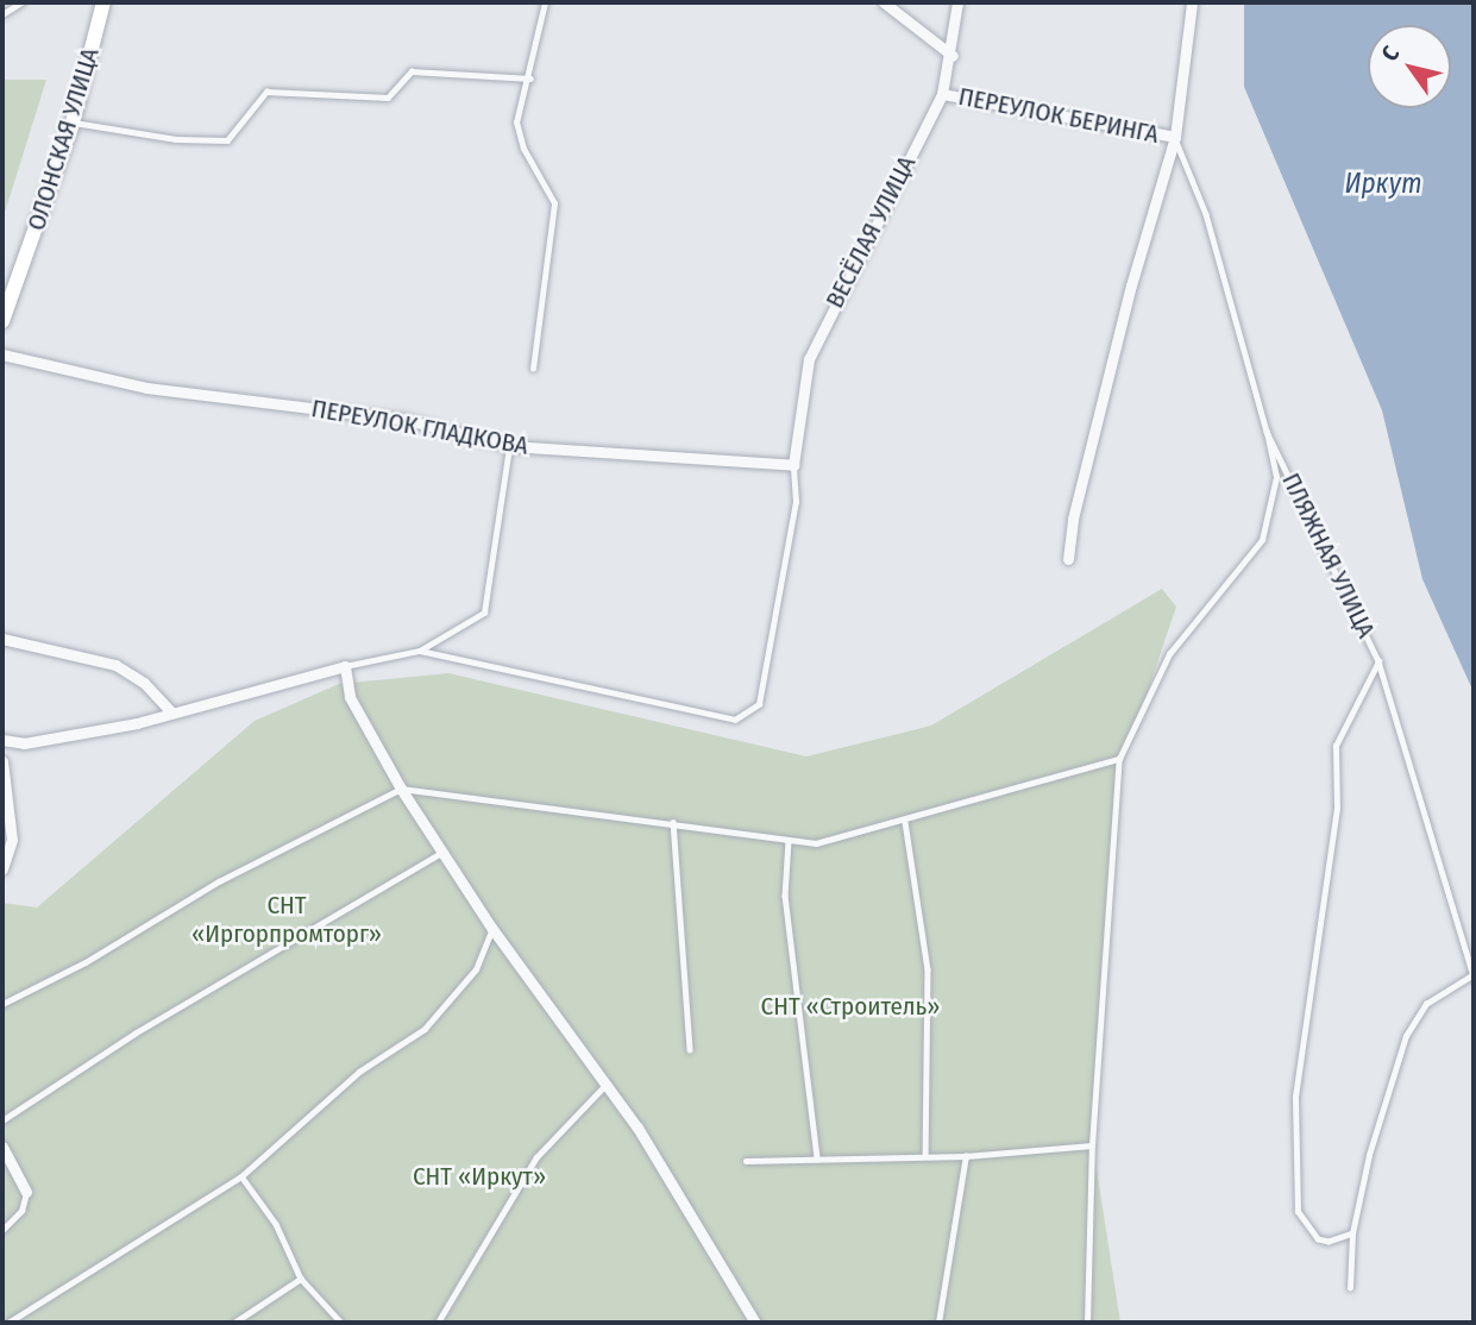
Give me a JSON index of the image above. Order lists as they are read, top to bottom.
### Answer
{
  "streets": {
    "street": [
      "ПЕРЕУЛОК БЕРИНГА",
      "ОЛОНСКАЯ УЛИЦА",
      "ВЕСЁЛАЯ УЛИЦА",
      "ПЕРЕУЛОК ГЛАДКОВА",
      "ПЛЯЖНАЯ УЛИЦА"
    ]
  },
  "crossings": [
    ["ПЕРЕУЛОК БЕРИНГА", "ВЕСЁЛАЯ УЛИЦА"],
    ["ПЕРЕУЛОК БЕРИНГА", "ПЛЯЖНАЯ УЛИЦА"],
    ["ВЕСЁЛАЯ УЛИЦА", "ПЕРЕУЛОК ГЛАДКОВА"]
  ],
  "water": ["Иркут"],
  "parks": ["СНТ «Иргорпромторг»", "СНТ «Строитель»", "СНТ «Иркут»"],
  "north": "top left"
}
